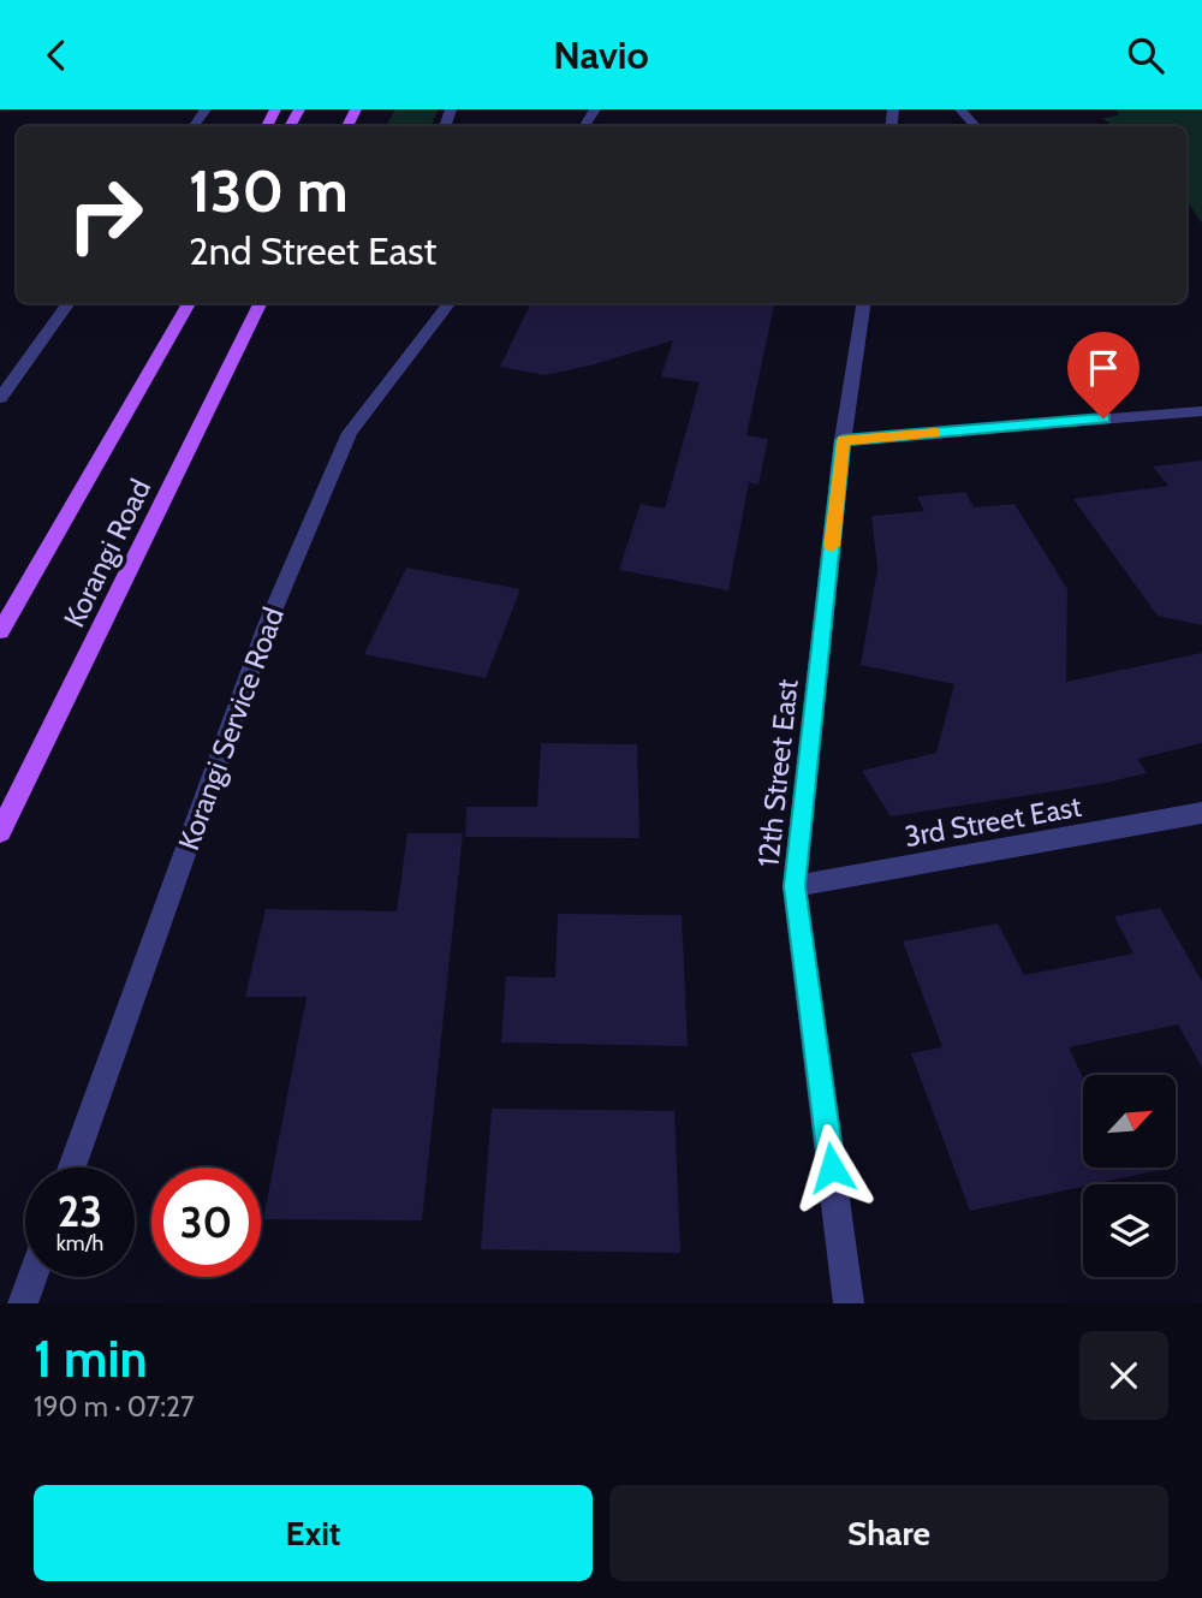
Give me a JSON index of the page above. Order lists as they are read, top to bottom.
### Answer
{
  "streets": {
    "main road": ["Korangi Road"],
    "street": ["Korangi Service Road", "12th Street East", "3rd Street East"]
  },
  "crossings": [
    ["12th Street East", "3rd Street East"]
  ],
  "north": "top right",
  "page": {
    "header": "Navio",
    "turn": ["130 m", "2nd Street East"],
    "speed": "23 km/h",
    "limit": "30",
    "heading": ["1 min", "190 m · 07:27"],
    "buttons": ["Exit", "Share"]
  }
}
